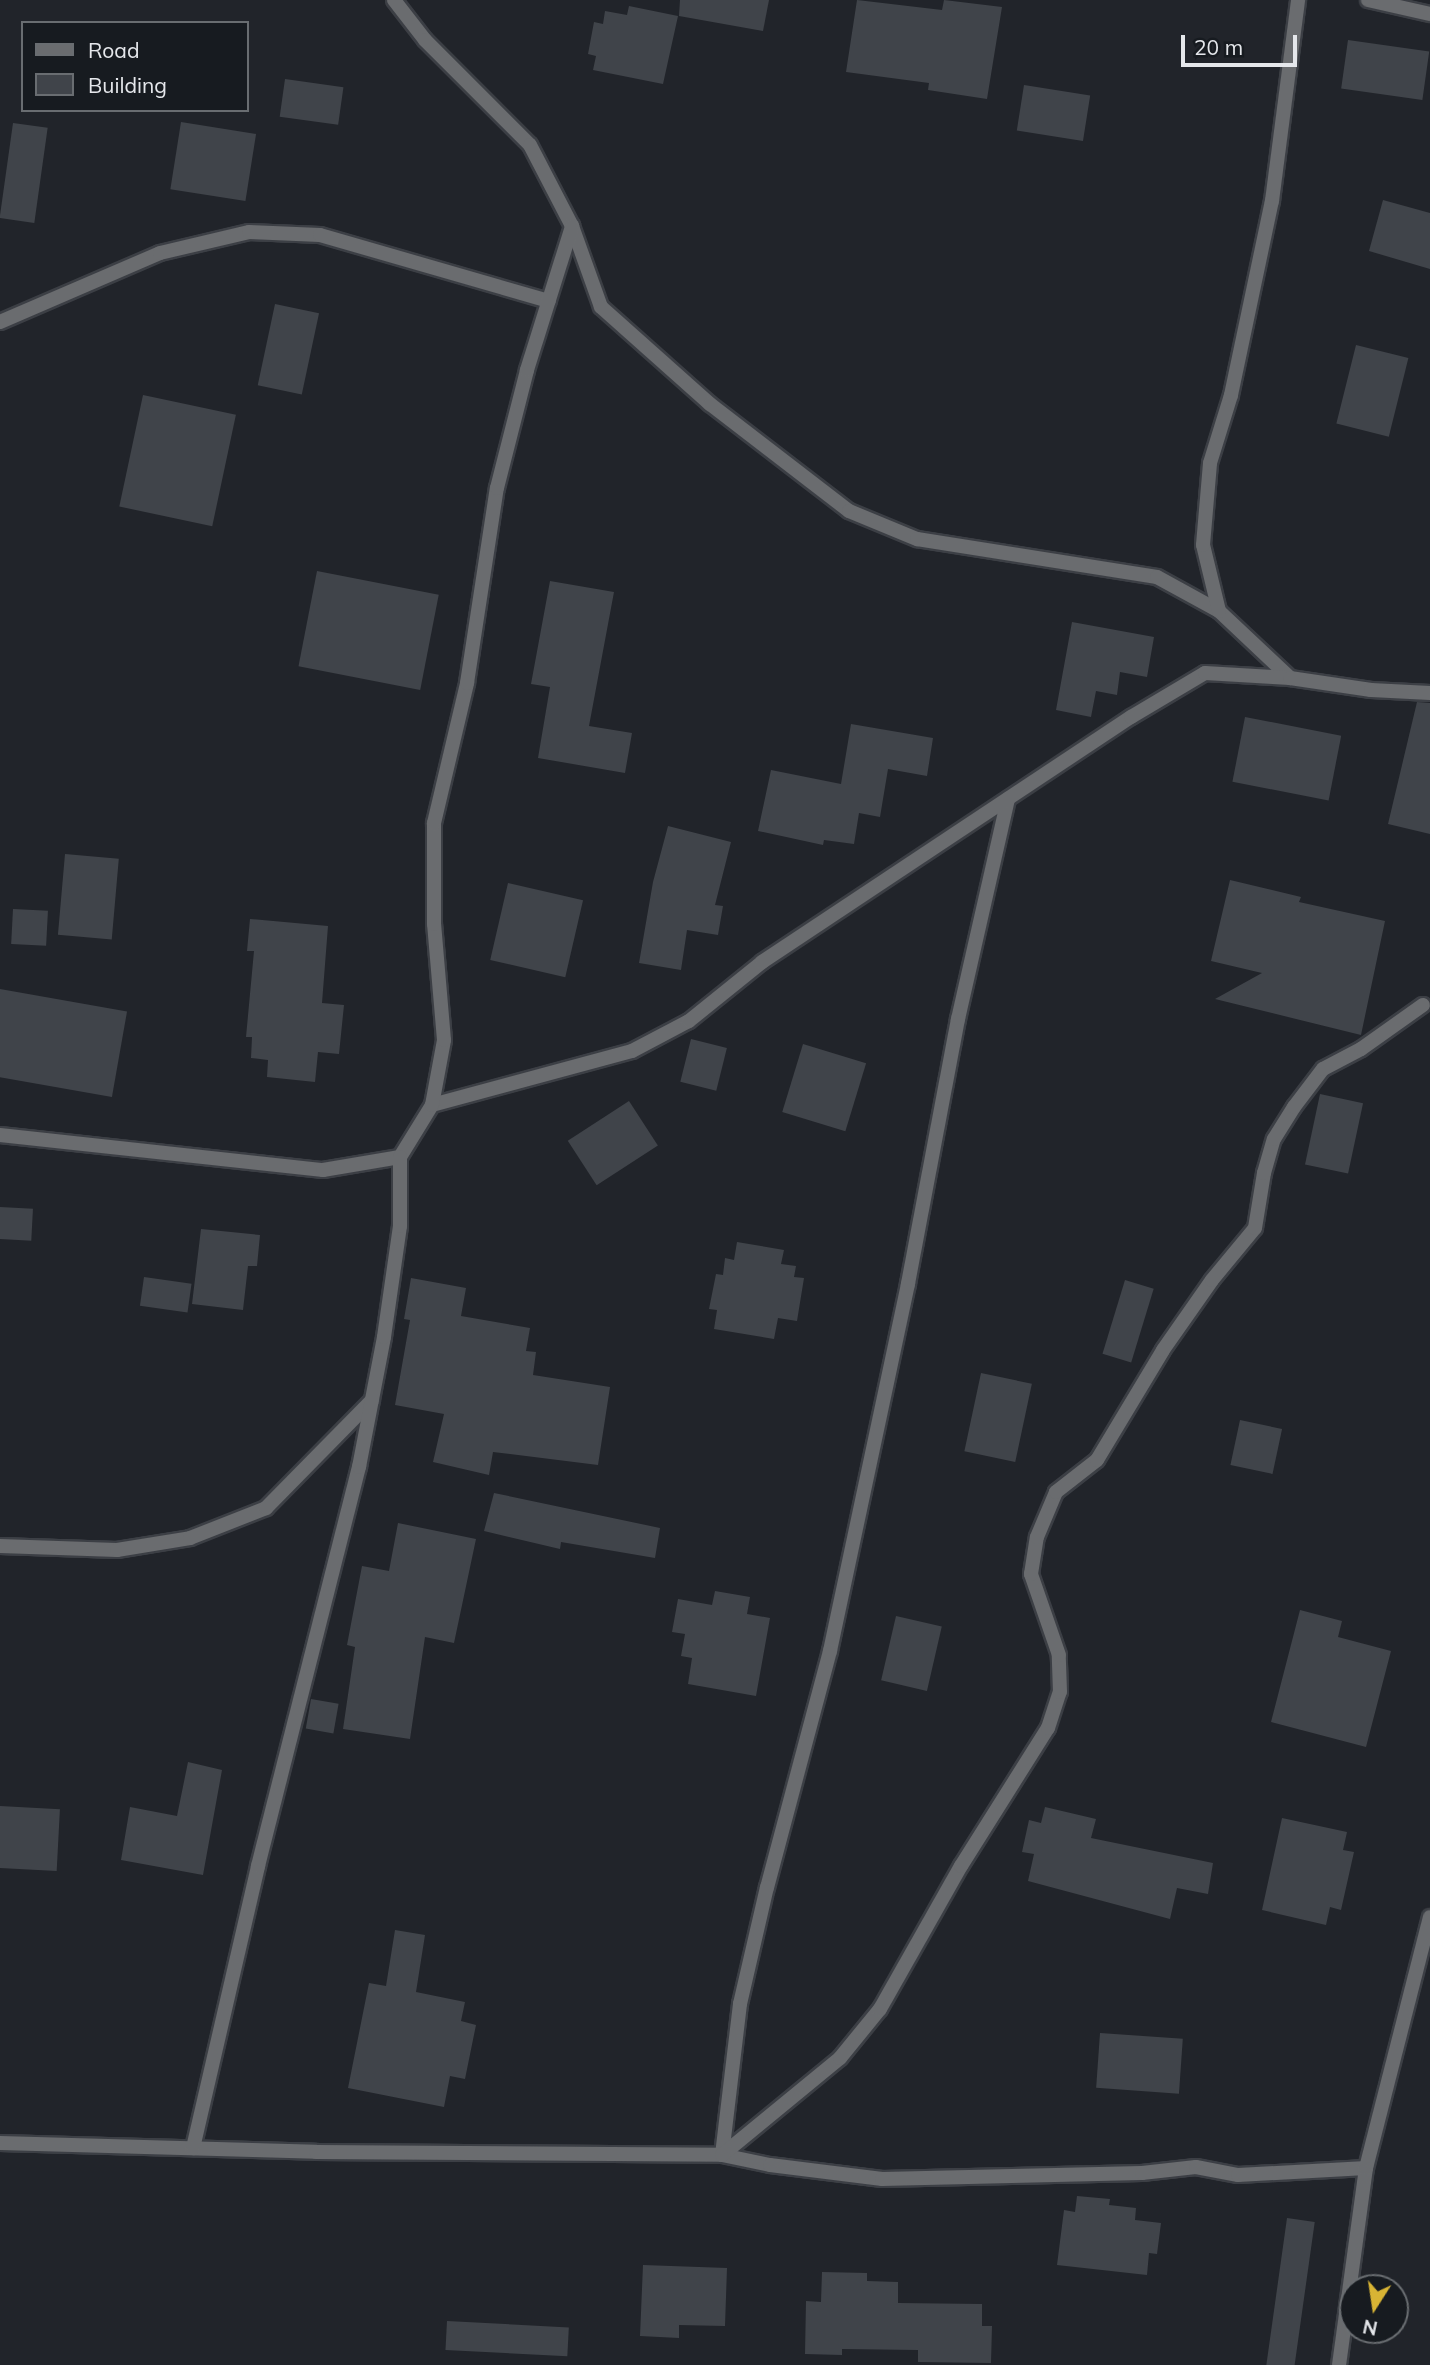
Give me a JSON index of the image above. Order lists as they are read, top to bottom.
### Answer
{
  "legend": ["Road", "Building"],
  "scale_bar": "20 m",
  "north": "bottom"
}
